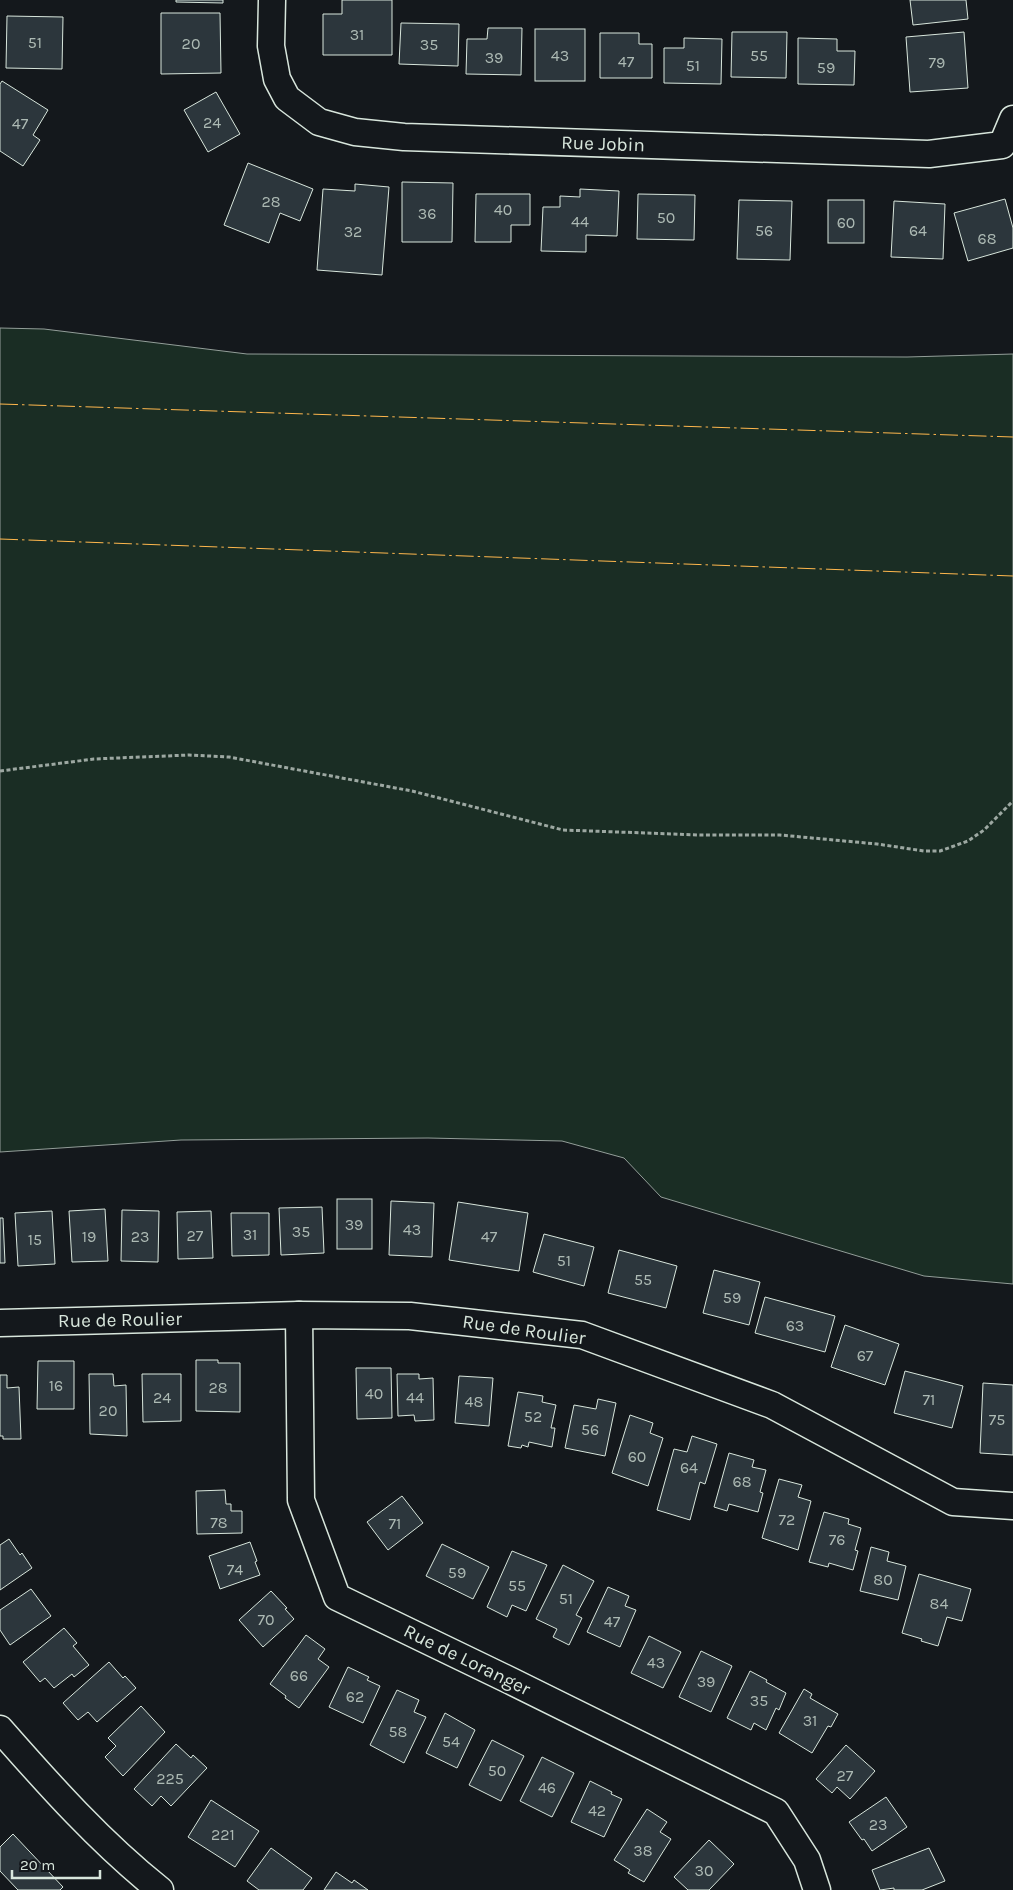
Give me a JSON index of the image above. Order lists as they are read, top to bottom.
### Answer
{
  "streets": {
    "street": ["Rue Jobin", "Rue de Roulier", "Rue de Loranger"]
  },
  "crossings": [
    ["Rue de Roulier", "Rue de Loranger"]
  ],
  "house_numbers": [
    "31",
    "51",
    "20",
    "35",
    "43",
    "55",
    "39",
    "47",
    "79",
    "51",
    "59",
    "24",
    "47",
    "28",
    "40",
    "36",
    "50",
    "44",
    "60",
    "56",
    "64",
    "32",
    "68",
    "39",
    "43",
    "35",
    "31",
    "27",
    "19",
    "23",
    "47",
    "15",
    "51",
    "55",
    "59",
    "63",
    "67",
    "16",
    "28",
    "40",
    "24",
    "44",
    "71",
    "48",
    "20",
    "52",
    "75",
    "56",
    "60",
    "64",
    "68",
    "72",
    "78",
    "71",
    "76",
    "74",
    "59",
    "80",
    "55",
    "51",
    "84",
    "70",
    "47",
    "43",
    "66",
    "39",
    "62",
    "35",
    "31",
    "58",
    "54",
    "50",
    "27",
    "225",
    "46",
    "42",
    "23",
    "221",
    "38",
    "30"
  ],
  "scale_bar": "20 m"
}
